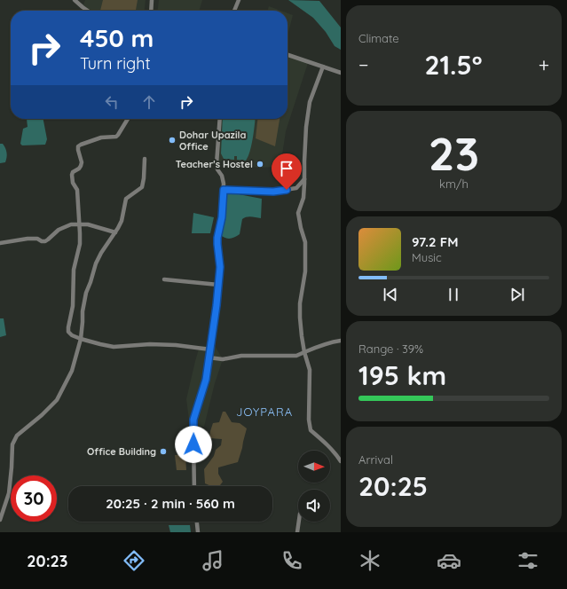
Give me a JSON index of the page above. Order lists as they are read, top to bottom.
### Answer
{
  "districts": ["JOYPARA"],
  "places": ["Dohar Upazila Office", "Teacher's Hostel", "Office Building"],
  "north": "right",
  "page": {
    "tile": [
      "Climate",
      ["23", "km/h"],
      ["Range · 39%", "195 km"],
      ["Arrival", "20:25"]
    ],
    "turn": ["450 m", "Turn right"],
    "heat": ["−", "21.5°", "+"],
    "song": ["97.2 FM", "Music"],
    "limit": "30",
    "trip": "20:25 · 2 min · 560 m",
    "tabs": "20:23"
  }
}
